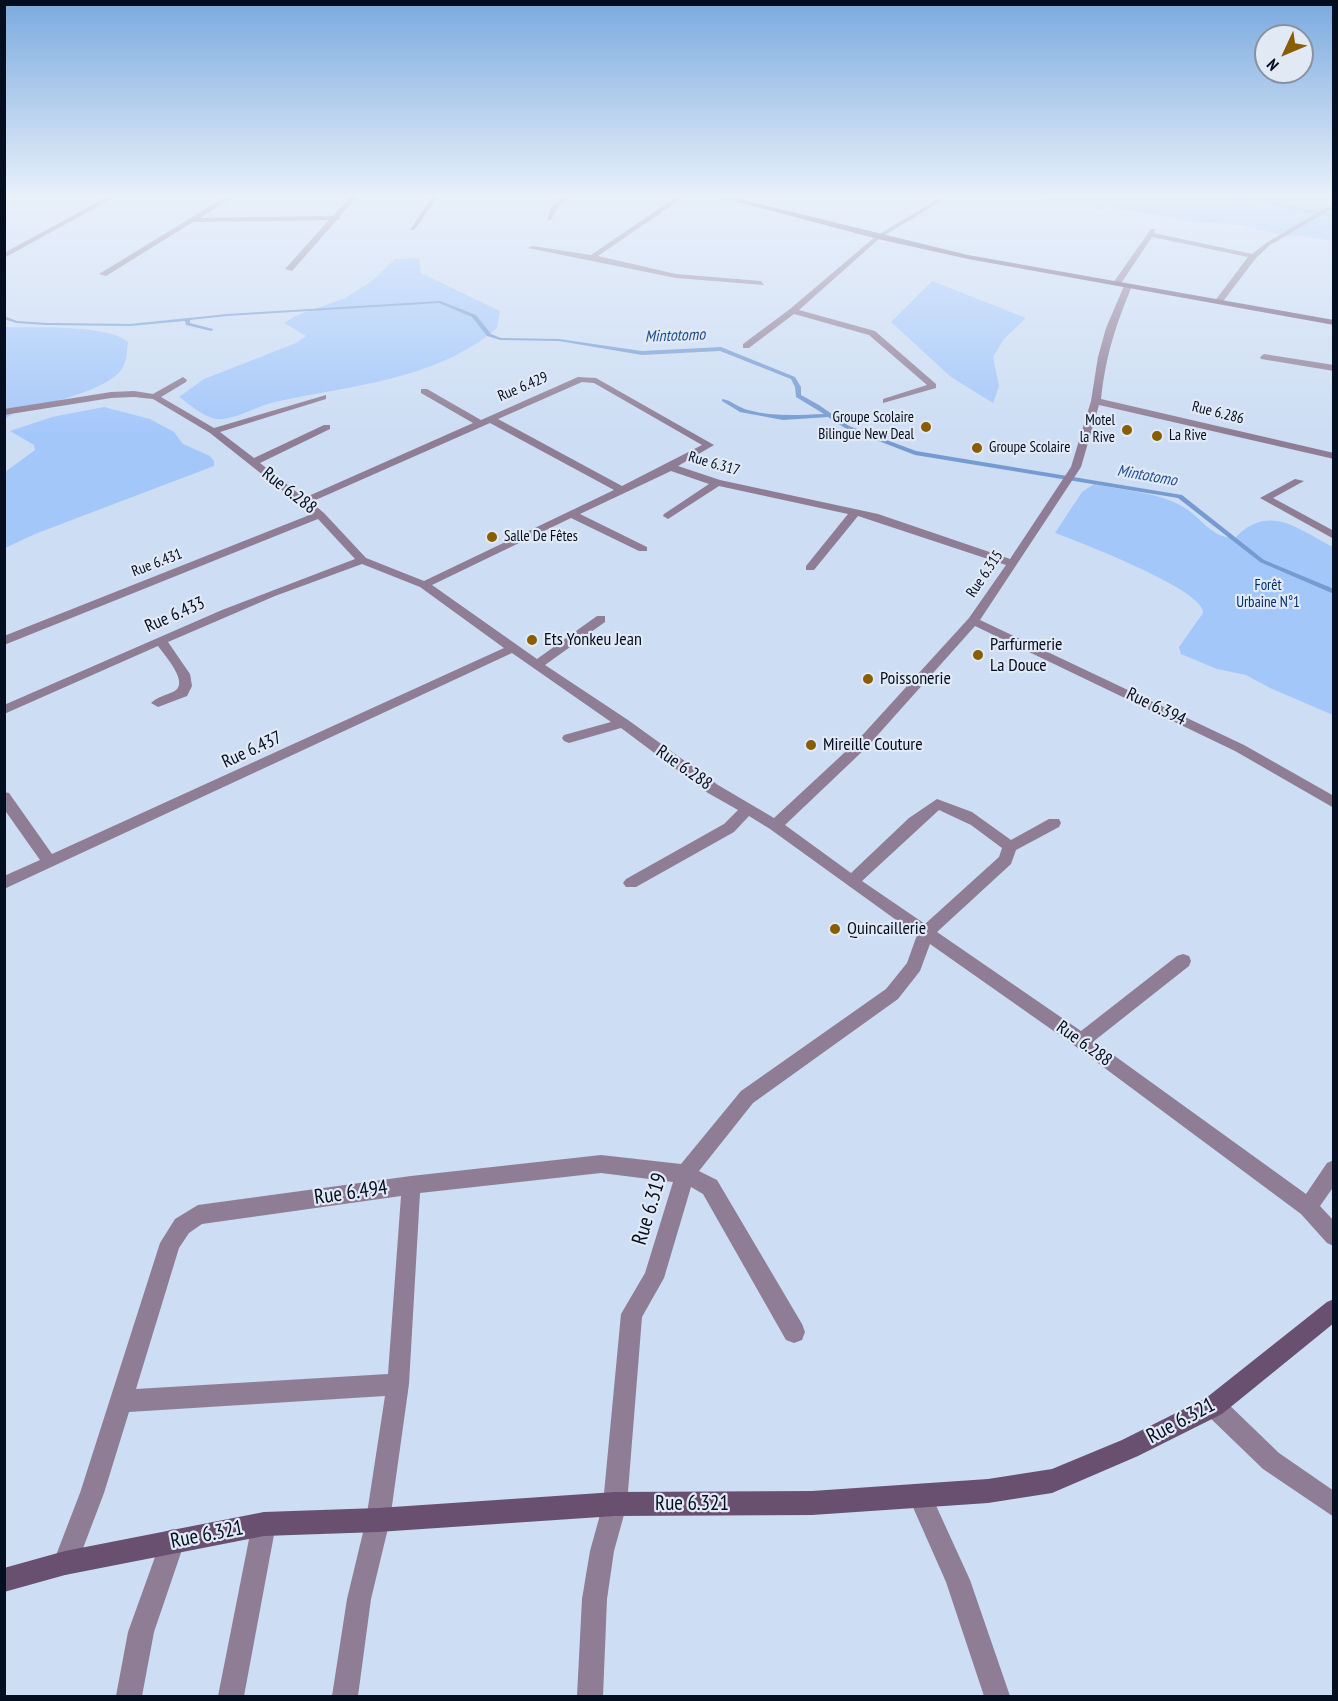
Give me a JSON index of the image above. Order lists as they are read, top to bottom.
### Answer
{
  "streets": {
    "main road": ["Rue 6.321"],
    "street": [
      "Rue 6.429",
      "Rue 6.286",
      "Rue 6.317",
      "Rue 6.288",
      "Rue 6.431",
      "Rue 6.315",
      "Rue 6.433",
      "Rue 6.394",
      "Rue 6.437",
      "Rue 6.494",
      "Rue 6.319"
    ]
  },
  "crossings": [
    ["Rue 6.429", "Rue 6.317"],
    ["Rue 6.429", "Rue 6.288"],
    ["Rue 6.286", "Rue 6.315"],
    ["Rue 6.317", "Rue 6.288"],
    ["Rue 6.317", "Rue 6.315"],
    ["Rue 6.288", "Rue 6.431"],
    ["Rue 6.288", "Rue 6.315"],
    ["Rue 6.288", "Rue 6.433"],
    ["Rue 6.288", "Rue 6.437"],
    ["Rue 6.288", "Rue 6.319"],
    ["Rue 6.315", "Rue 6.394"],
    ["Rue 6.494", "Rue 6.319"],
    ["Rue 6.494", "Rue 6.321"],
    ["Rue 6.319", "Rue 6.321"]
  ],
  "water": ["Mintotomo"],
  "parks": ["Forêt Urbaine N°1"],
  "places": [
    "Groupe Scolaire Bilingue New Deal",
    "Motel la Rive",
    "La Rive",
    "Groupe Scolaire",
    "Salle De Fêtes",
    "Ets Yonkeu Jean",
    "Parfurmerie La Douce",
    "Poissonerie",
    "Mireille Couture",
    "Quincaillerie"
  ],
  "north": "bottom left"
}
